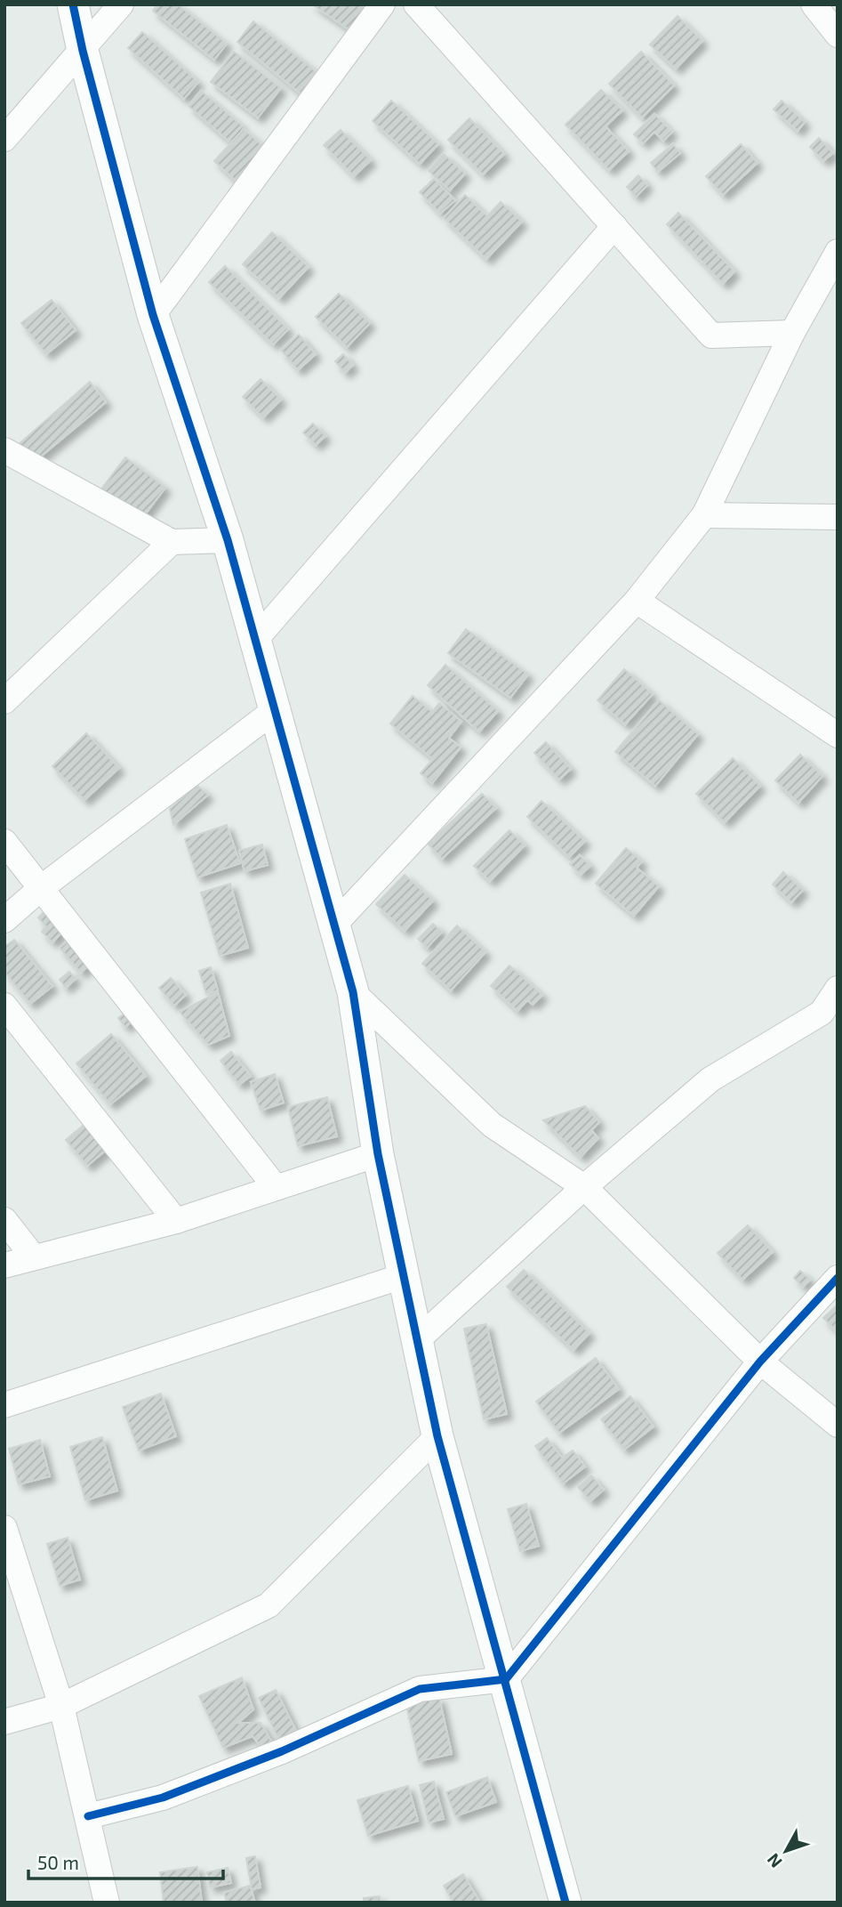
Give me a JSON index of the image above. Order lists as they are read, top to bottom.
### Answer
{
  "scale_bar": "50 m",
  "north": "bottom left"
}
